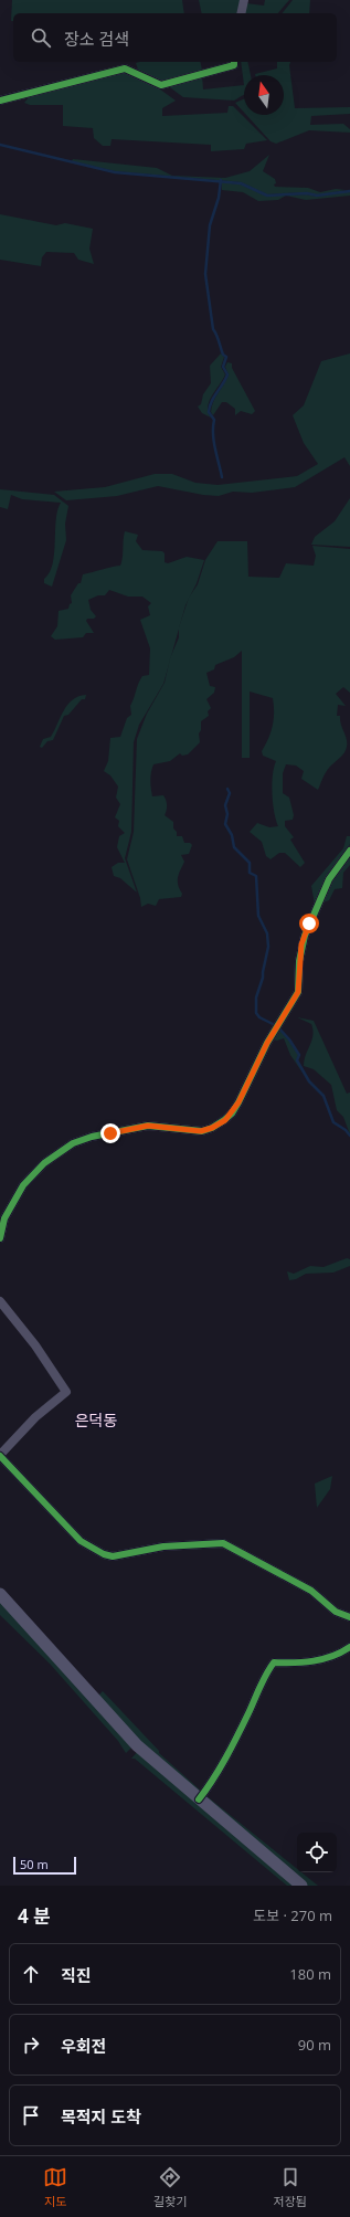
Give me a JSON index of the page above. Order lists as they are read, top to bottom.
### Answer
{
  "districts": ["은덕동"],
  "scale_bar": "50 m",
  "north": "top",
  "page": {
    "search": "장소 검색",
    "scale": "50 m",
    "heading": ["4 분", "도보 · 270 m"],
    "list": [
      ["직진", "180 m"],
      ["우회전", "90 m"],
      "목적지 도착"
    ],
    "nav": ["지도", "길찾기", "저장됨"]
  }
}
